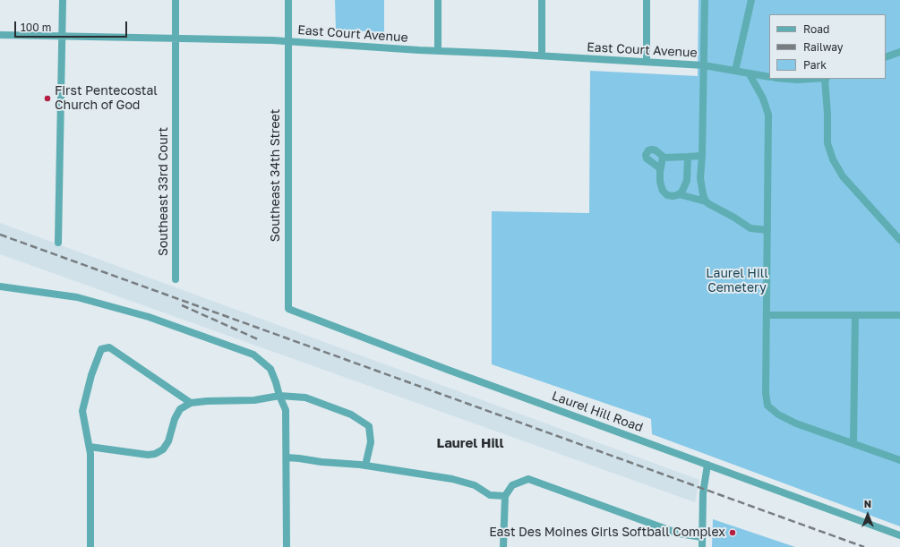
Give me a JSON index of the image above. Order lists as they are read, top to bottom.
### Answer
{
  "streets": {
    "street": [
      "East Court Avenue",
      "Southeast 34th Street",
      "Southeast 33rd Court",
      "Laurel Hill Road"
    ]
  },
  "crossings": [
    ["East Court Avenue", "Southeast 34th Street"],
    ["East Court Avenue", "Southeast 33rd Court"],
    ["Southeast 34th Street", "Laurel Hill Road"]
  ],
  "districts": ["Laurel Hill"],
  "parks": ["Laurel Hill Cemetery"],
  "places": ["First Pentecostal Church of God", "East Des Moines Girls Softball Complex"],
  "legend": ["Road", "Railway", "Park"],
  "scale_bar": "100 m",
  "north": "top"
}
